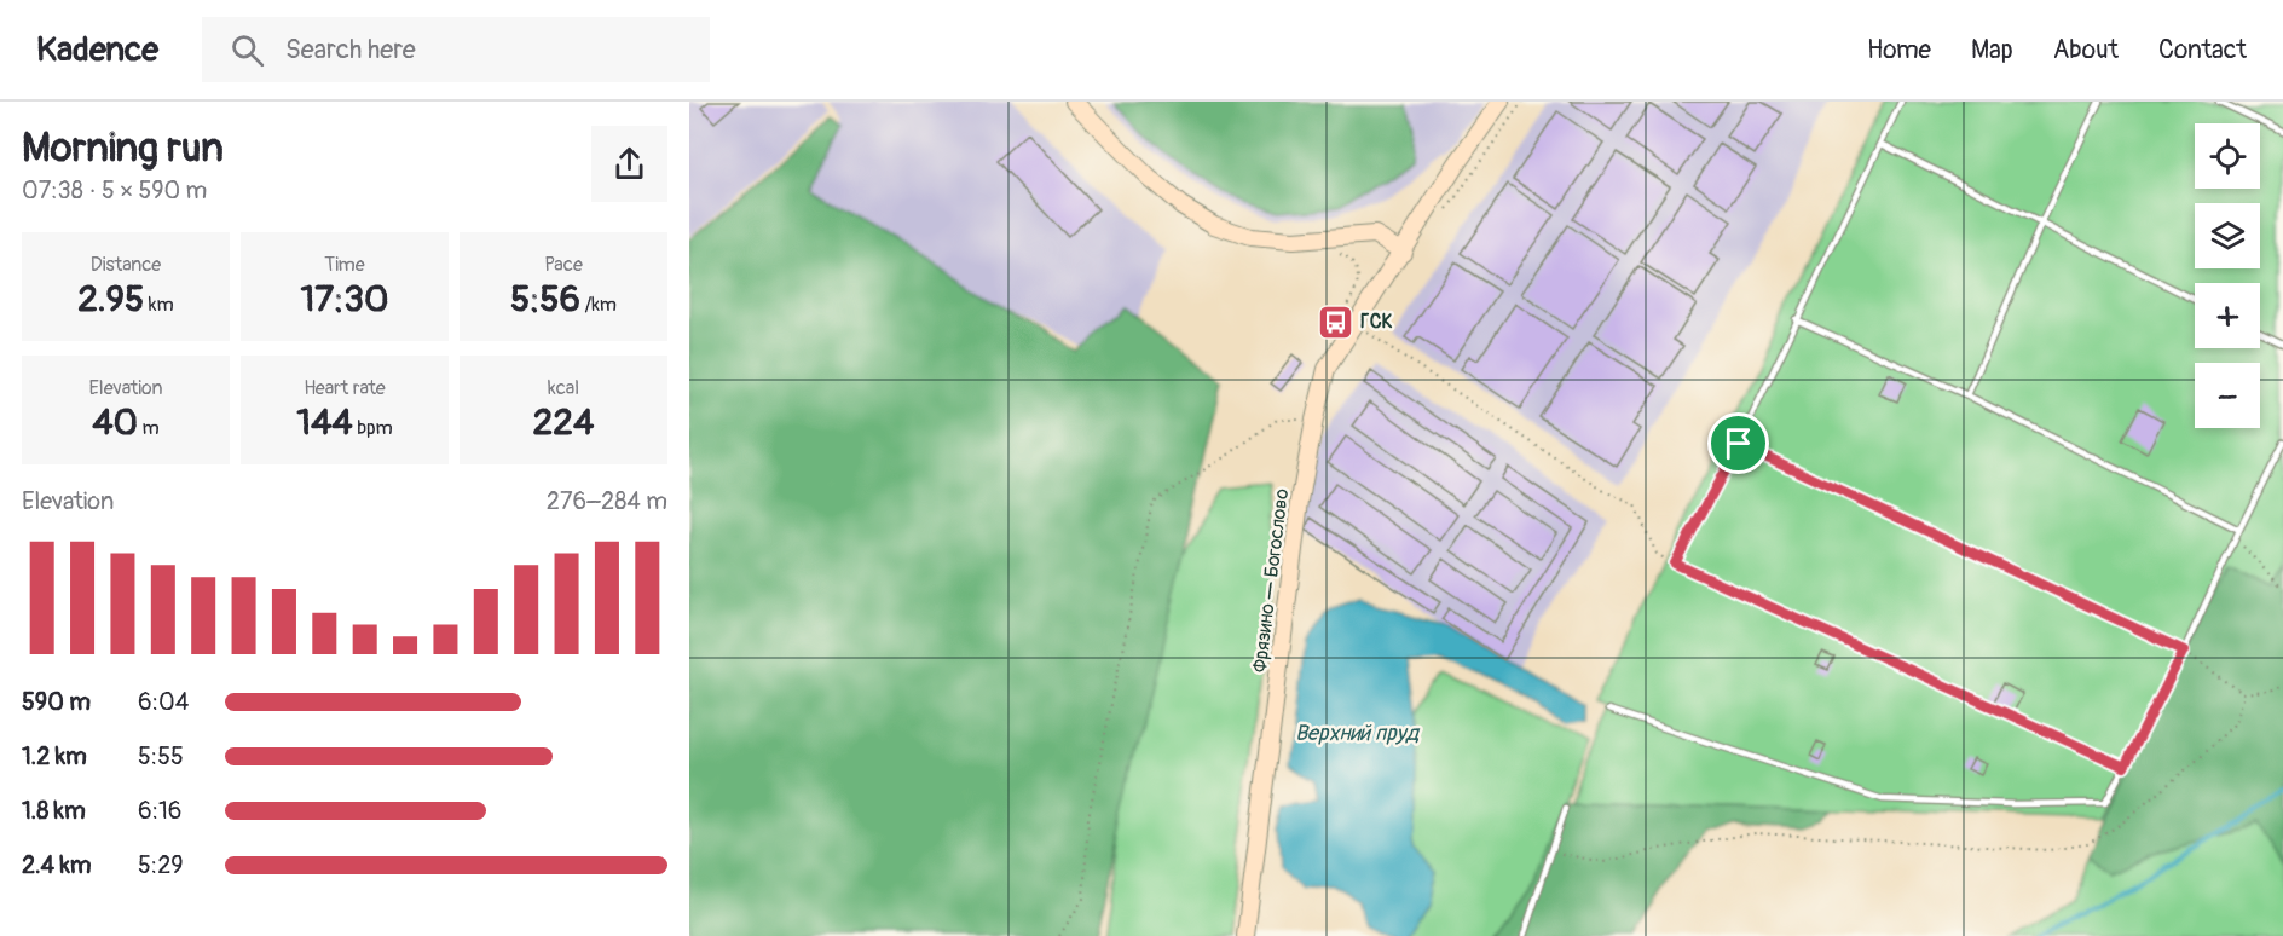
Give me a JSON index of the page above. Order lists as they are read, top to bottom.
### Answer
{
  "streets": {
    "street": ["Фрязино — Богослово"]
  },
  "water": ["Верхний пруд"],
  "places": {
    "bus stop": ["ГСК"]
  },
  "page": {
    "header": "Kadence",
    "search": "Search here",
    "nav": [
      "Home",
      "Map",
      "About",
      "Contact"
    ],
    "heading": ["Morning run", "07:38 · 5 × 590 m"],
    "map_buttons": ["+", "−"],
    "stats": [
      ["Distance", "2.95 km"],
      ["Time", "17:30"],
      ["Pace", "5:56 /km"],
      ["Elevation", "40 m"],
      ["Heart rate", "144 bpm"],
      ["kcal", "224"]
    ],
    "chart": ["Elevation", "276–284 m"],
    "list": [
      {
        "name": "590 m",
        "note": "6:04"
      },
      {
        "name": "1.2 km",
        "note": "5:55"
      },
      {
        "name": "1.8 km",
        "note": "6:16"
      },
      {
        "name": "2.4 km",
        "note": "5:29"
      }
    ]
  }
}
